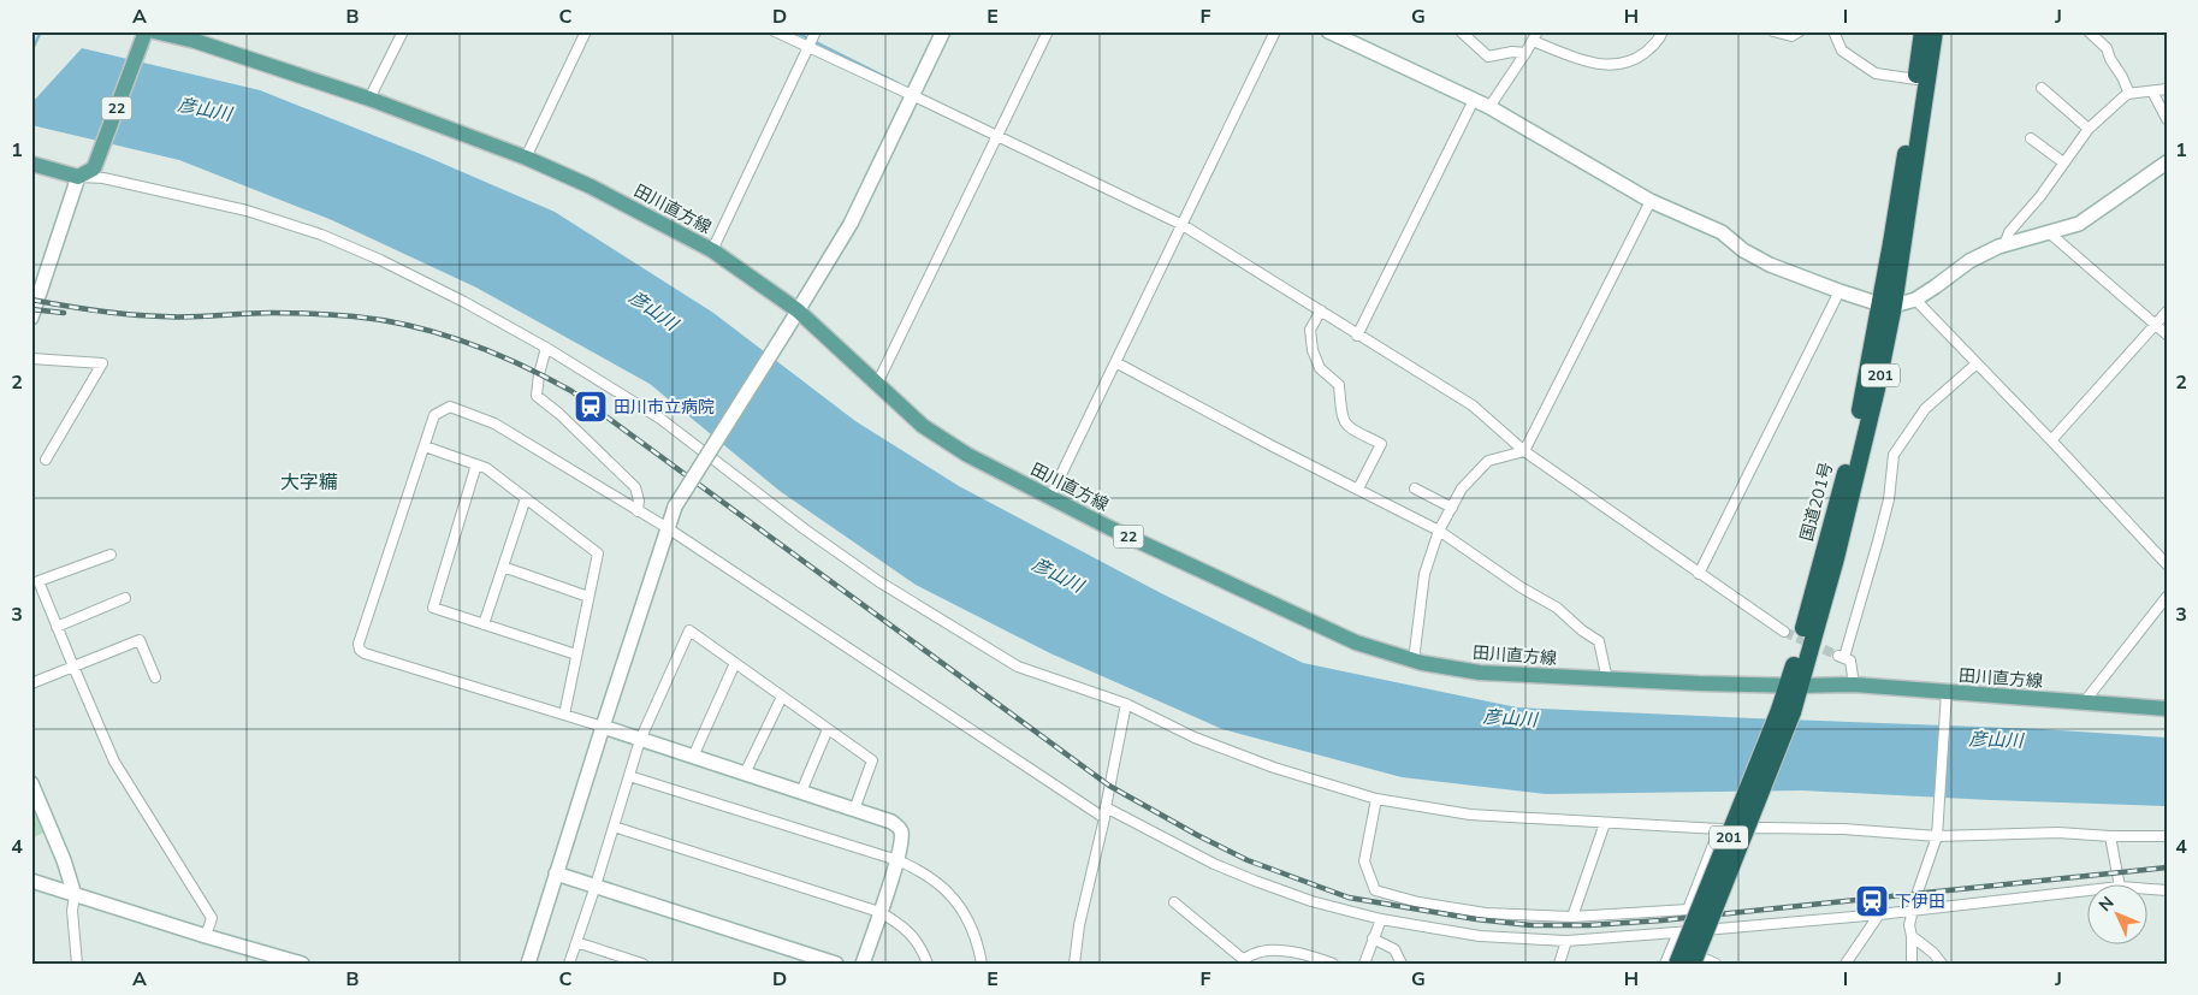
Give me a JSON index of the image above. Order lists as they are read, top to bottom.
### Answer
{
  "streets": {
    "highway": ["201", "国道201号"],
    "main road": ["22", "田川直方線"]
  },
  "crossings": [
    ["田川直方線", "国道201号"]
  ],
  "districts": ["大字糒"],
  "water": ["彦山川"],
  "places": {
    "station": ["田川市立病院", "下伊田"]
  },
  "north": "top left",
  "grid": {
    "columns": [
      "A",
      "B",
      "C",
      "D",
      "E",
      "F",
      "G",
      "H",
      "I",
      "J"
    ],
    "rows": [
      "1",
      "2",
      "3",
      "4"
    ]
  }
}
